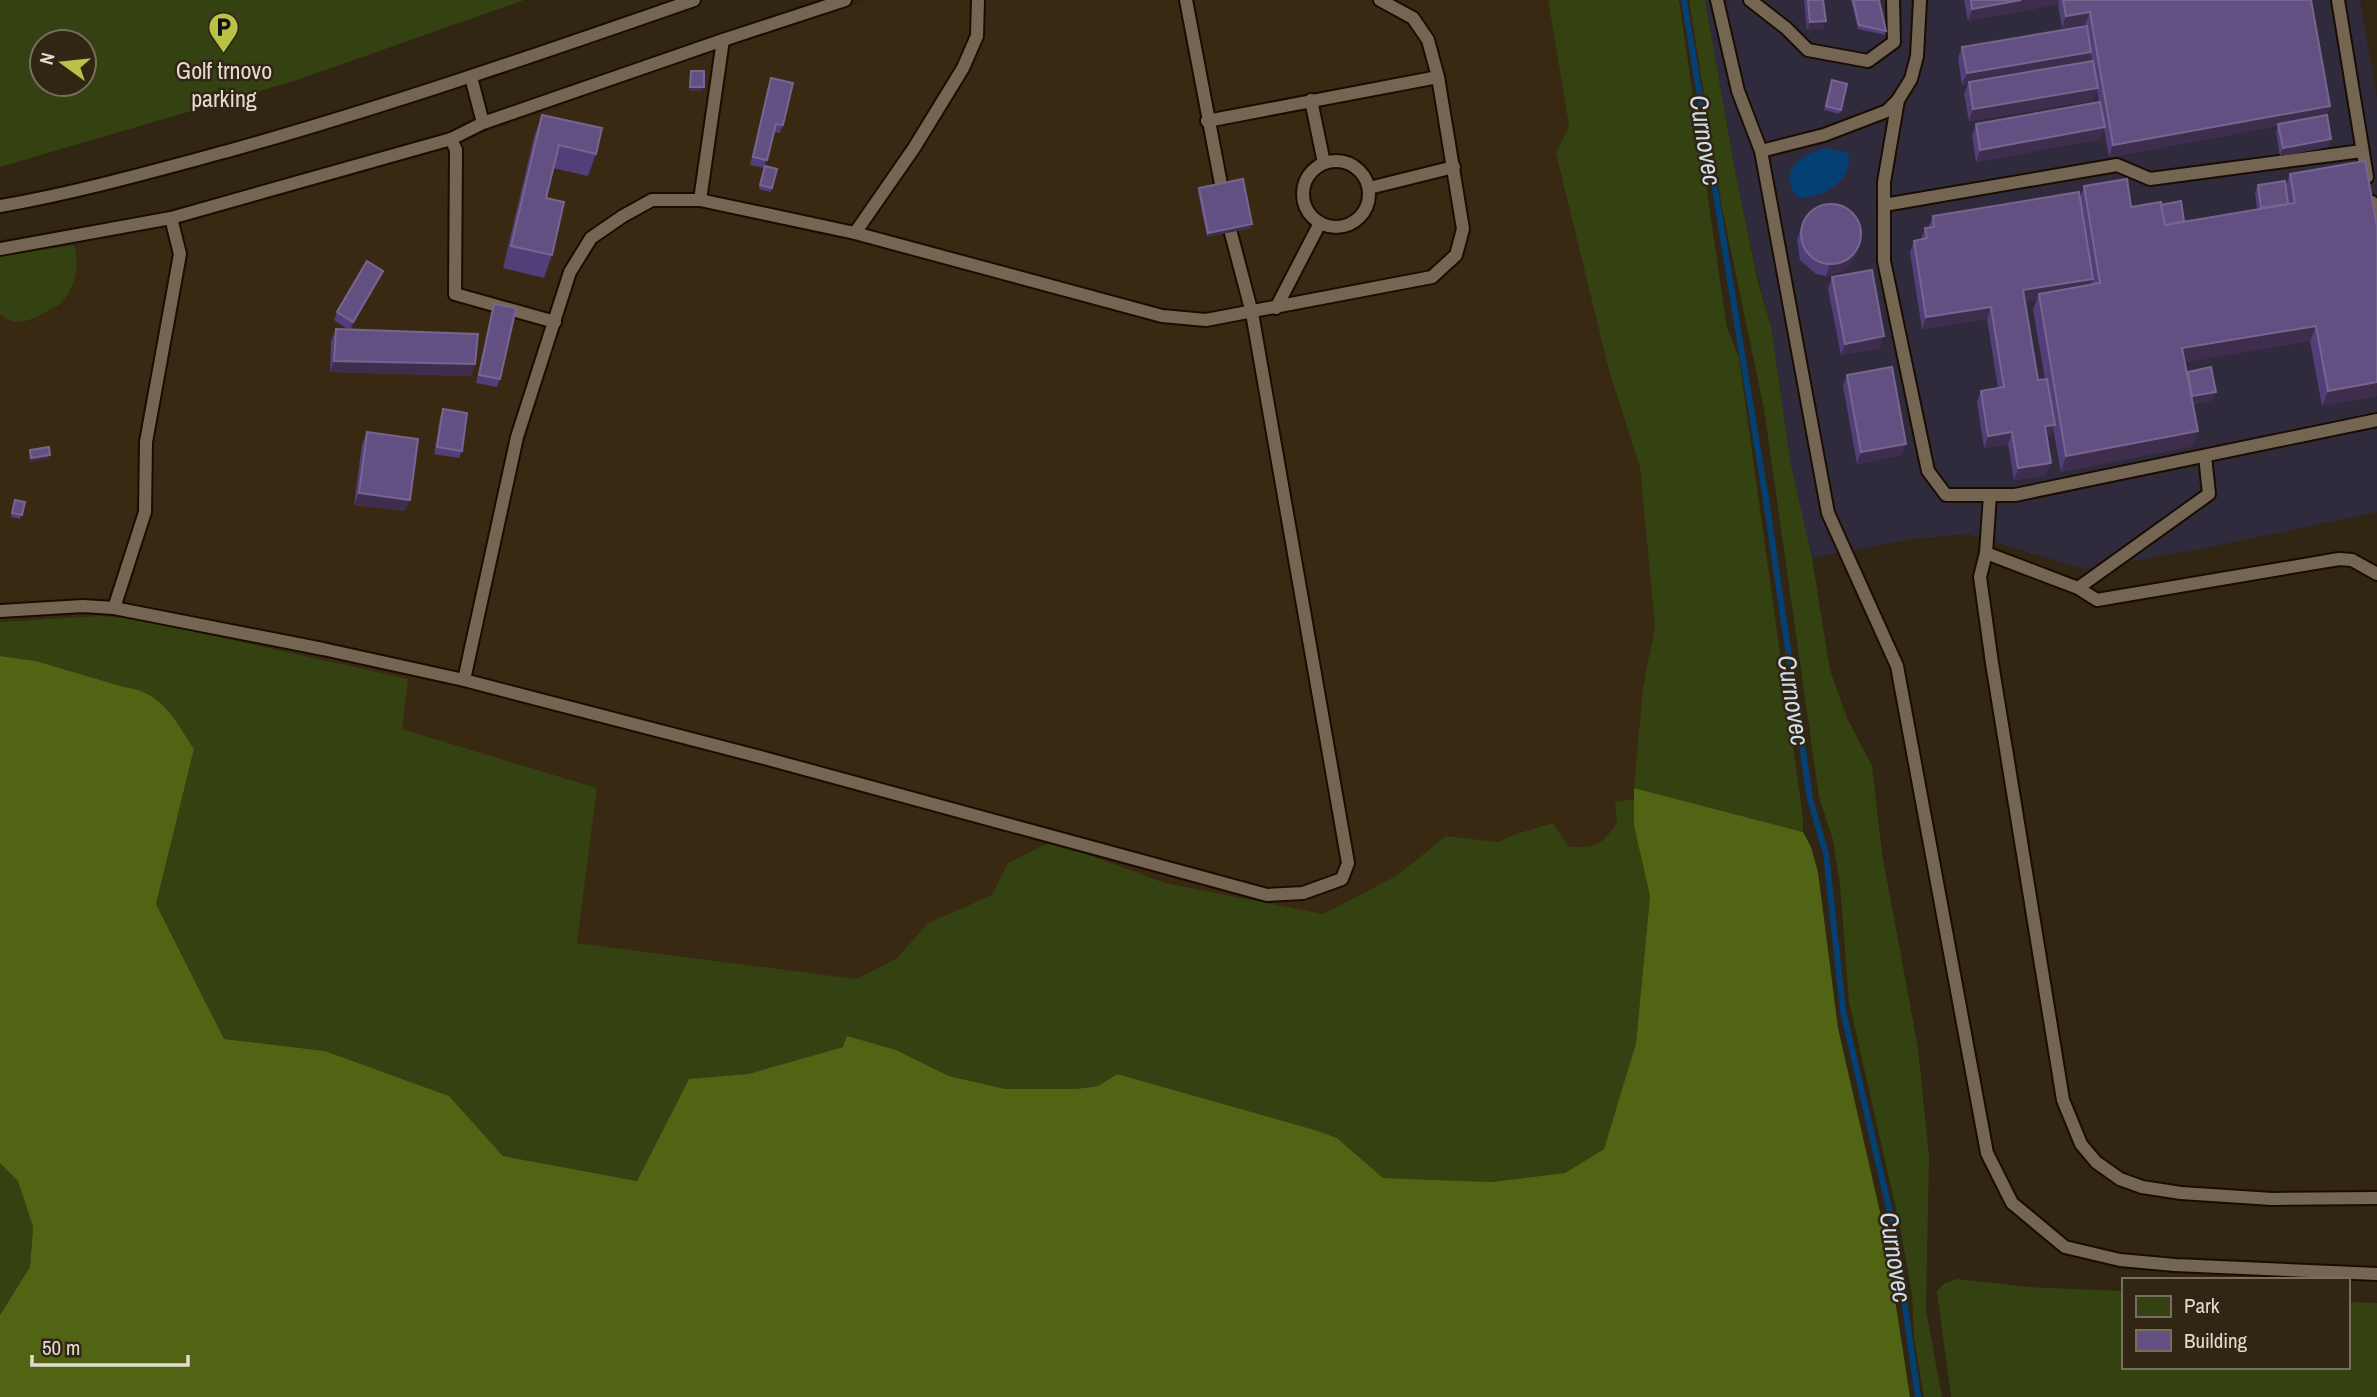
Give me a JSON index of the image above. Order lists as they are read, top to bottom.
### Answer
{
  "water": ["Curnovec"],
  "places": {
    "parking": ["Golf trnovo parking"]
  },
  "legend": ["Park", "Building"],
  "scale_bar": "50 m",
  "north": "left"
}
